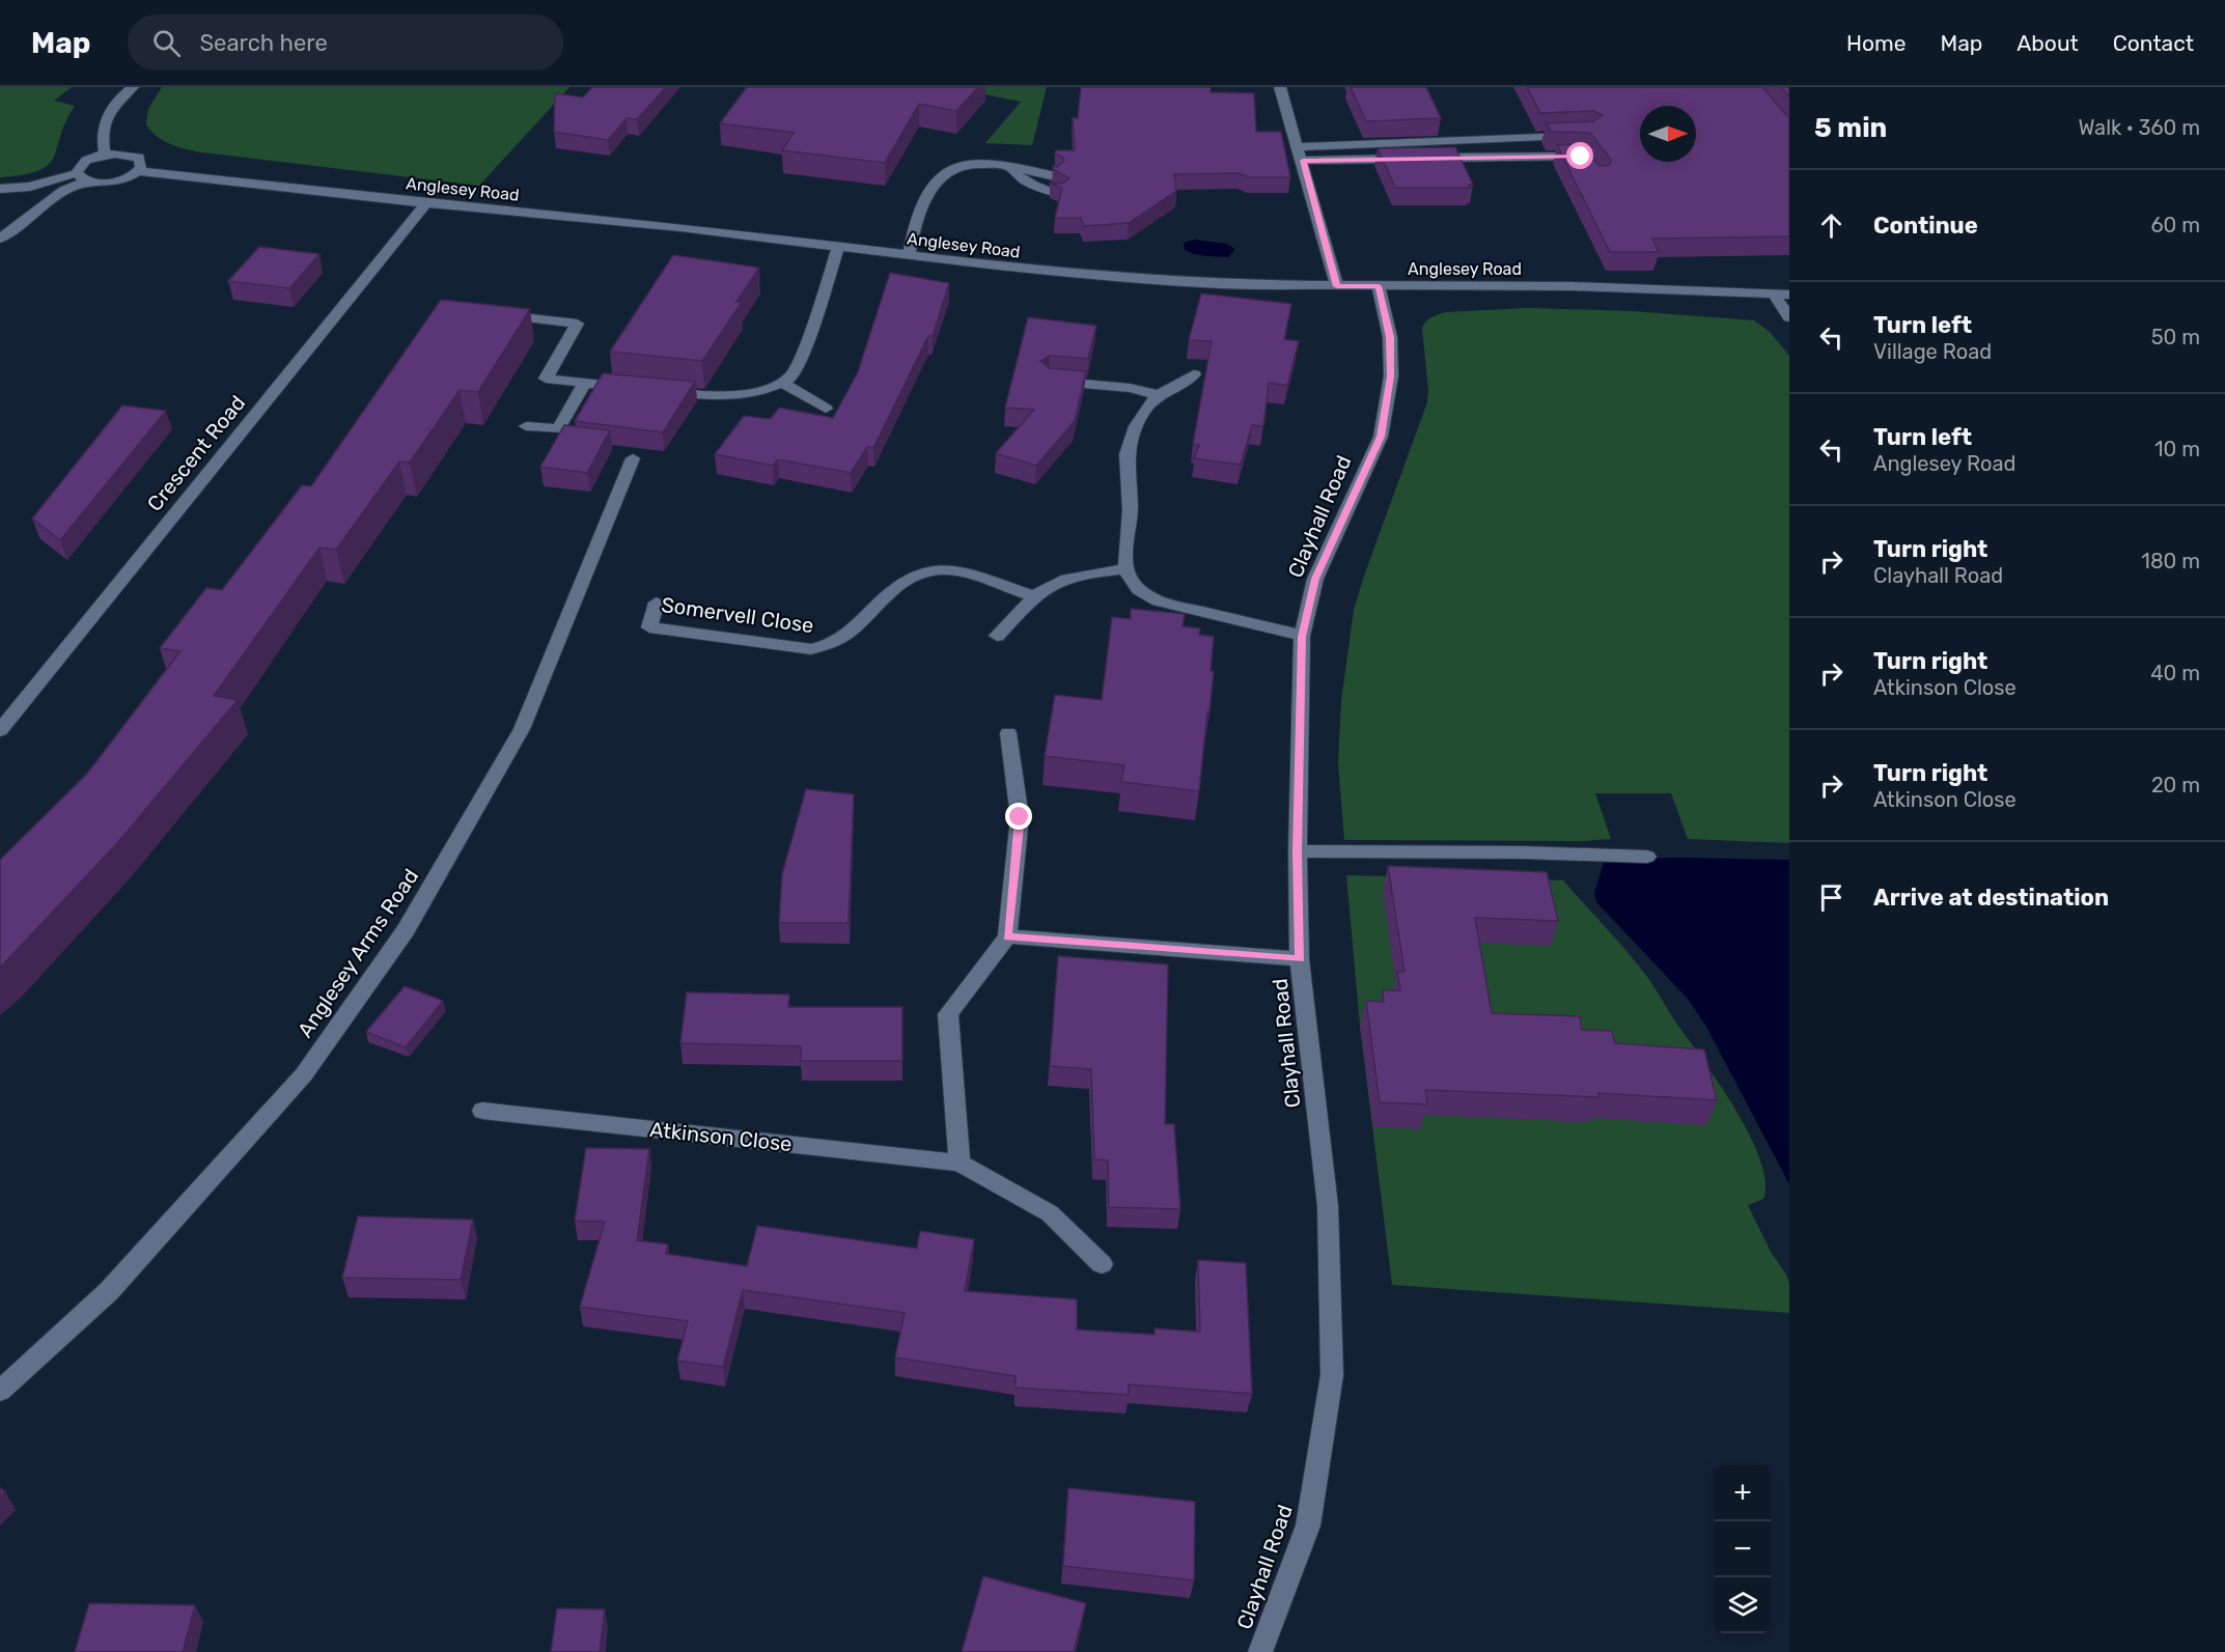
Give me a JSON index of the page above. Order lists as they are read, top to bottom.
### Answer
{
  "streets": {
    "street": [
      "Anglesey Road",
      "Crescent Road",
      "Clayhall Road",
      "Somervell Close",
      "Anglesey Arms Road",
      "Atkinson Close"
    ]
  },
  "crossings": [
    ["Anglesey Road", "Crescent Road"],
    ["Anglesey Road", "Clayhall Road"]
  ],
  "north": "right",
  "page": {
    "header": "Map",
    "search": "Search here",
    "nav": [
      "Home",
      "Map",
      "About",
      "Contact"
    ],
    "heading": ["5 min", "Walk · 360 m"],
    "list": [
      ["Continue", "60 m"],
      ["Turn left", "Village Road", "50 m"],
      ["Turn left", "Anglesey Road", "10 m"],
      ["Turn right", "Clayhall Road", "180 m"],
      ["Turn right", "Atkinson Close", "40 m"],
      ["Turn right", "Atkinson Close", "20 m"],
      "Arrive at destination"
    ],
    "map_buttons": ["+", "−"]
  }
}
